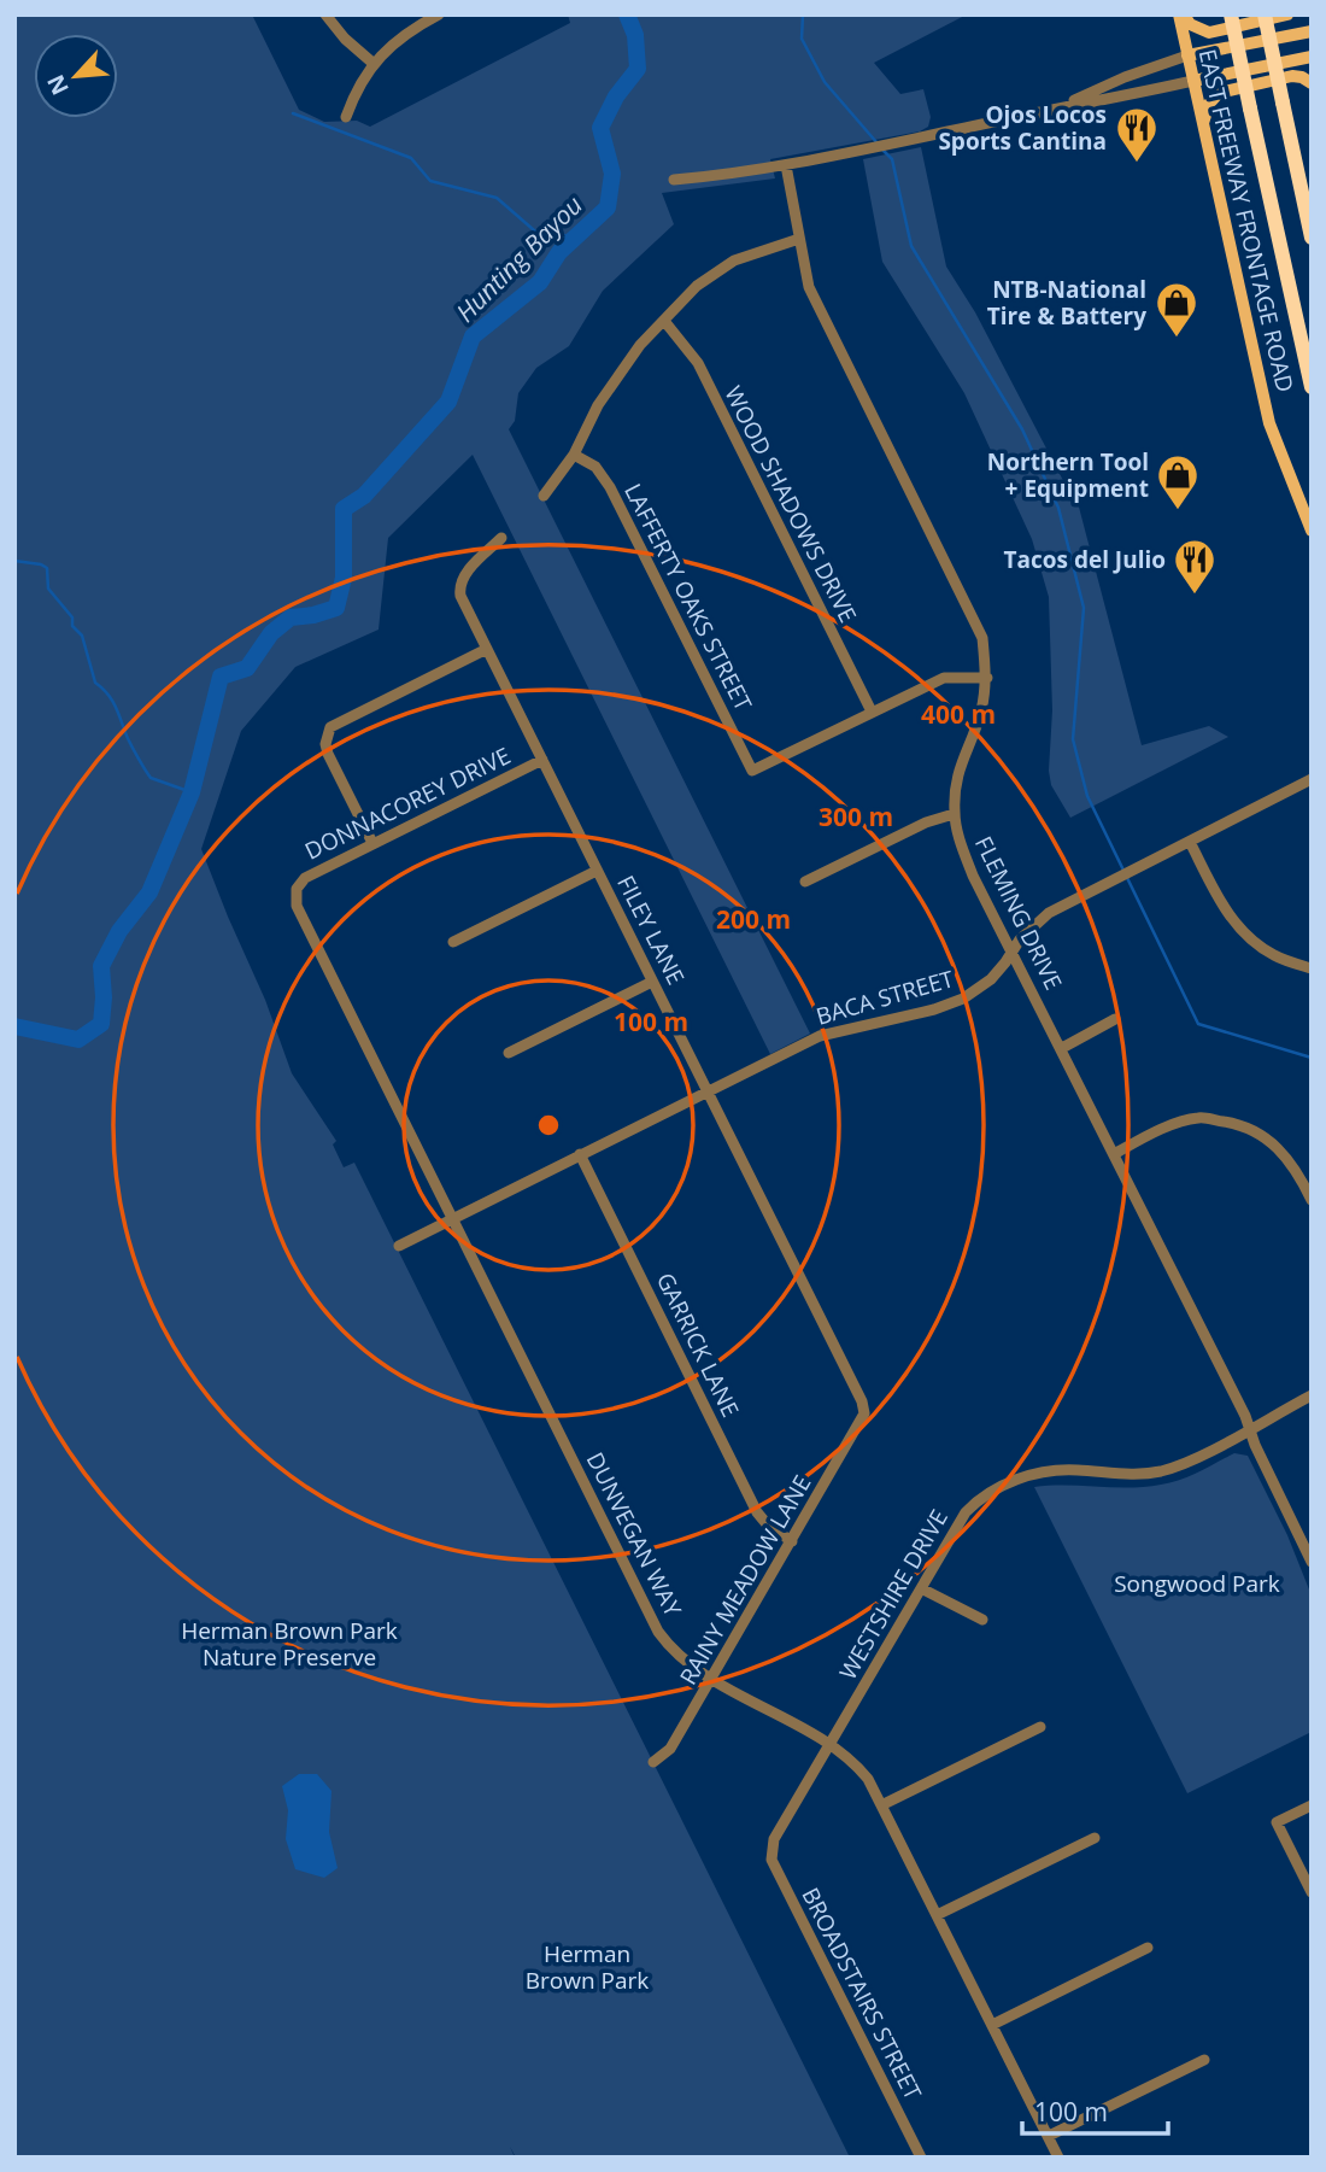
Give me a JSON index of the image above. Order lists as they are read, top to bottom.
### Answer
{
  "streets": {
    "main road": ["EAST FREEWAY FRONTAGE ROAD"],
    "street": [
      "WOOD SHADOWS DRIVE",
      "LAFFERTY OAKS STREET",
      "DONNACOREY DRIVE",
      "FLEMING DRIVE",
      "FILEY LANE",
      "BACA STREET",
      "GARRICK LANE",
      "DUNVEGAN WAY",
      "RAINY MEADOW LANE",
      "WESTSHIRE DRIVE",
      "BROADSTAIRS STREET"
    ]
  },
  "crossings": [
    ["WOOD SHADOWS DRIVE", "LAFFERTY OAKS STREET"],
    ["DONNACOREY DRIVE", "FILEY LANE"],
    ["DONNACOREY DRIVE", "DUNVEGAN WAY"],
    ["FLEMING DRIVE", "BACA STREET"],
    ["FLEMING DRIVE", "WESTSHIRE DRIVE"],
    ["FILEY LANE", "BACA STREET"],
    ["FILEY LANE", "RAINY MEADOW LANE"],
    ["BACA STREET", "GARRICK LANE"],
    ["BACA STREET", "DUNVEGAN WAY"],
    ["GARRICK LANE", "RAINY MEADOW LANE"],
    ["DUNVEGAN WAY", "RAINY MEADOW LANE"],
    ["DUNVEGAN WAY", "WESTSHIRE DRIVE"],
    ["WESTSHIRE DRIVE", "BROADSTAIRS STREET"]
  ],
  "water": ["Hunting Bayou"],
  "parks": ["Songwood Park", "Herman Brown Park Nature Preserve", "Herman Brown Park"],
  "places": {
    "restaurant": ["Ojos Locos Sports Cantina", "Tacos del Julio"],
    "shop": ["NTB-National Tire & Battery", "Northern Tool + Equipment"]
  },
  "scale_bar": "100 m",
  "north": "bottom left",
  "rings": [
    "400 m",
    "300 m",
    "200 m",
    "100 m"
  ]
}
